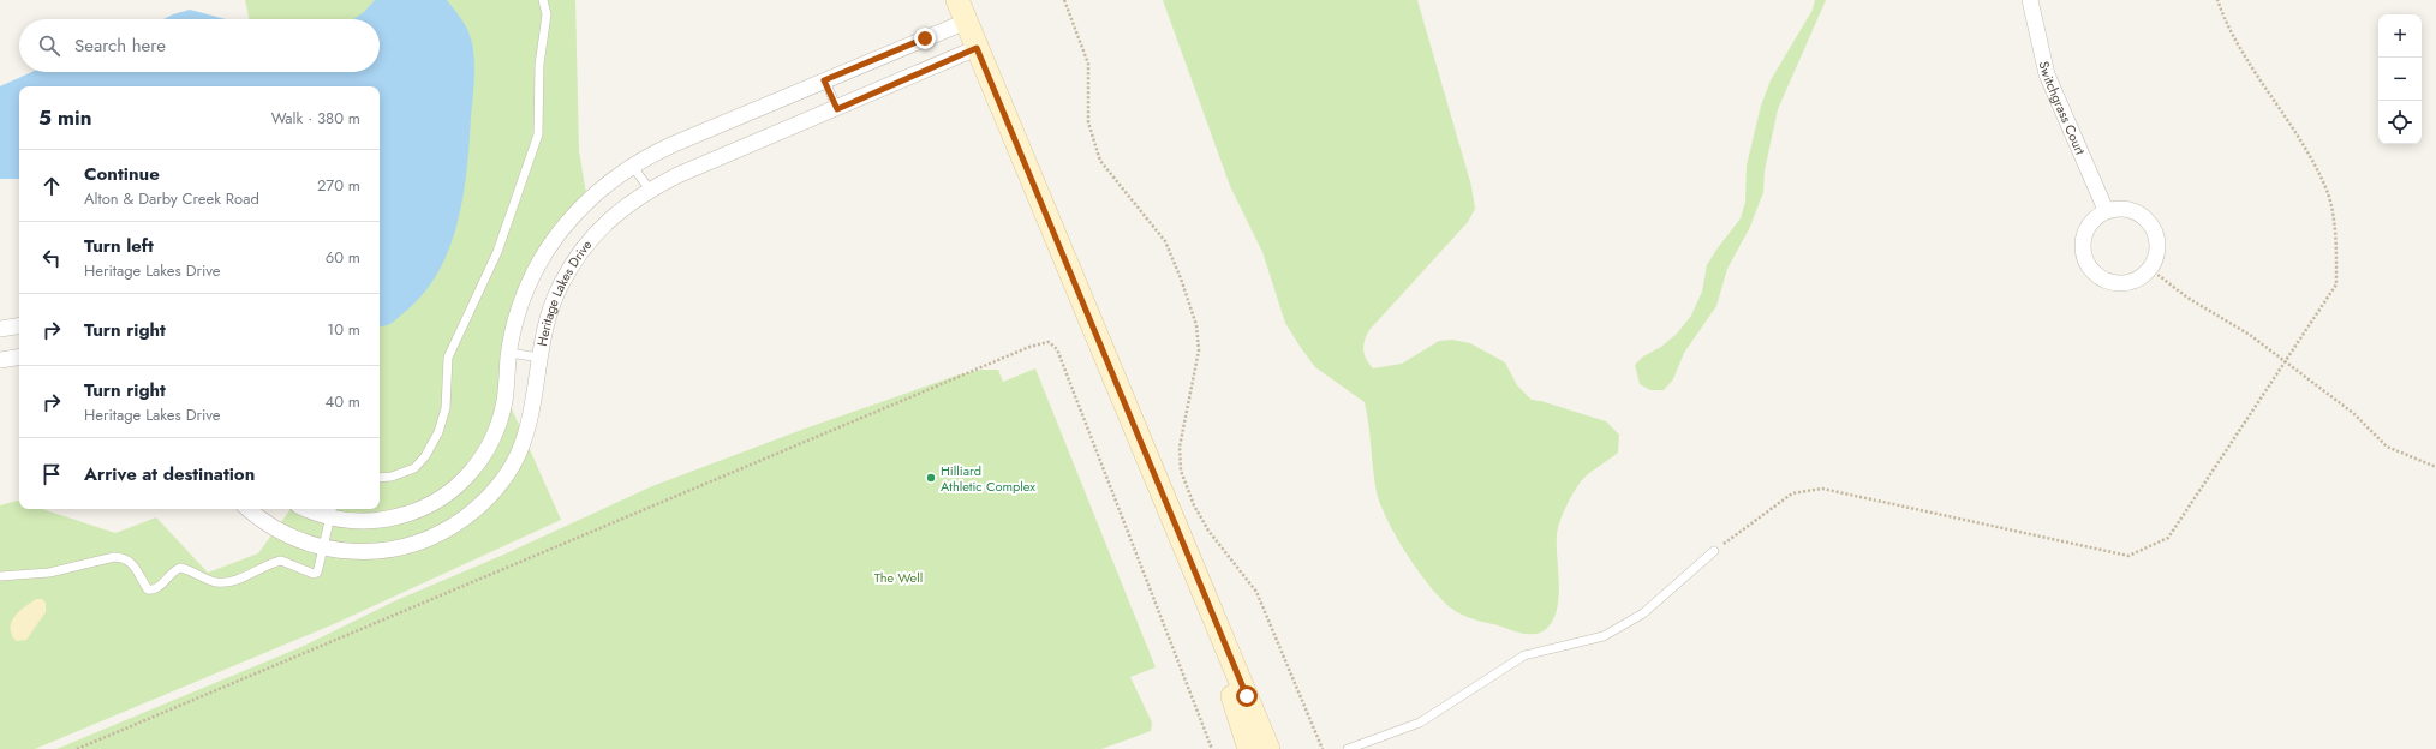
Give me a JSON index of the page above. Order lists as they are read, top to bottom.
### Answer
{
  "streets": {
    "street": ["Switchgrass Court", "Heritage Lakes Drive"]
  },
  "parks": ["The Well"],
  "places": ["Hilliard Athletic Complex"],
  "page": {
    "map_buttons": ["+", "−"],
    "search": "Search here",
    "heading": ["5 min", "Walk · 380 m"],
    "list": [
      ["Continue", "Alton & Darby Creek Road", "270 m"],
      ["Turn left", "Heritage Lakes Drive", "60 m"],
      ["Turn right", "10 m"],
      ["Turn right", "Heritage Lakes Drive", "40 m"],
      "Arrive at destination"
    ]
  }
}
